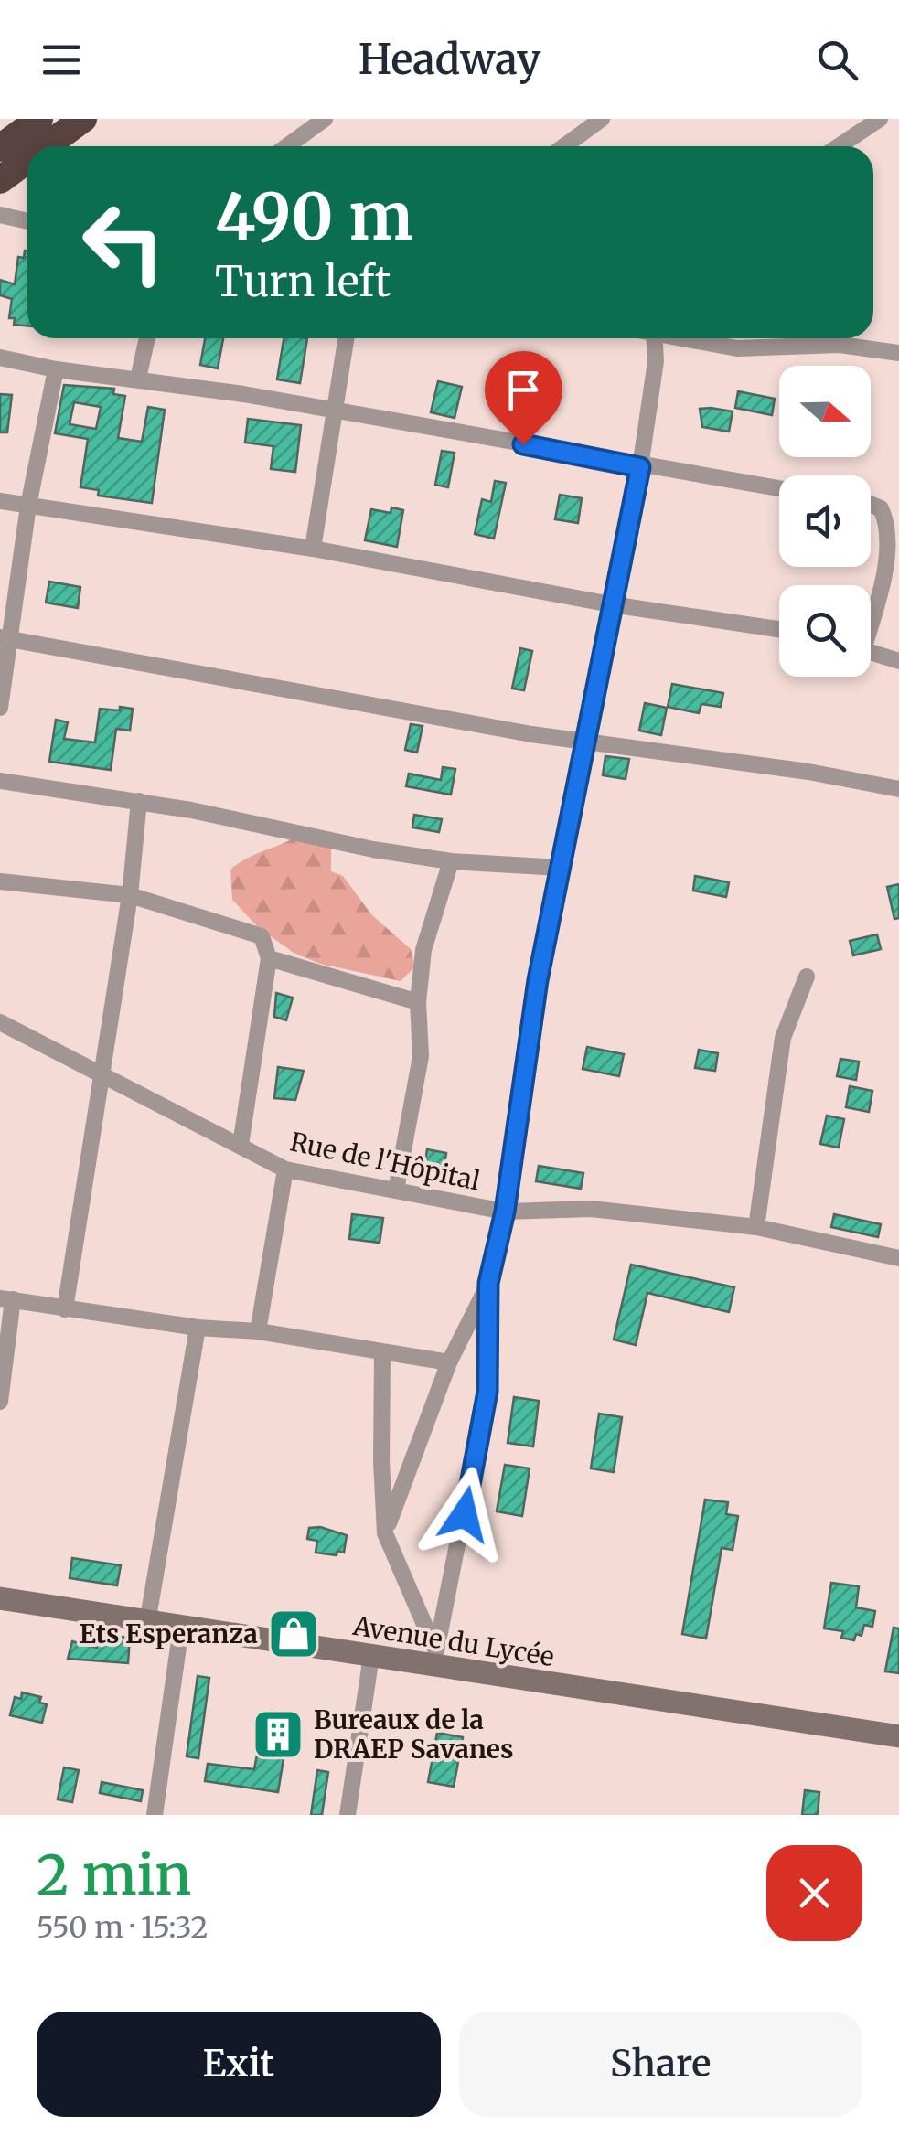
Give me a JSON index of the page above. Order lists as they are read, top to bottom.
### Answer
{
  "streets": {
    "main road": ["Avenue du Lycée"],
    "street": ["Rue de l'Hôpital"]
  },
  "places": {
    "shop": ["Ets Esperanza"],
    "building": ["Bureaux de la DRAEP Savanes"]
  },
  "north": "right",
  "page": {
    "header": "Headway",
    "turn": ["490 m", "Turn left"],
    "heading": ["2 min", "550 m · 15:32"],
    "buttons": ["Exit", "Share"]
  }
}
